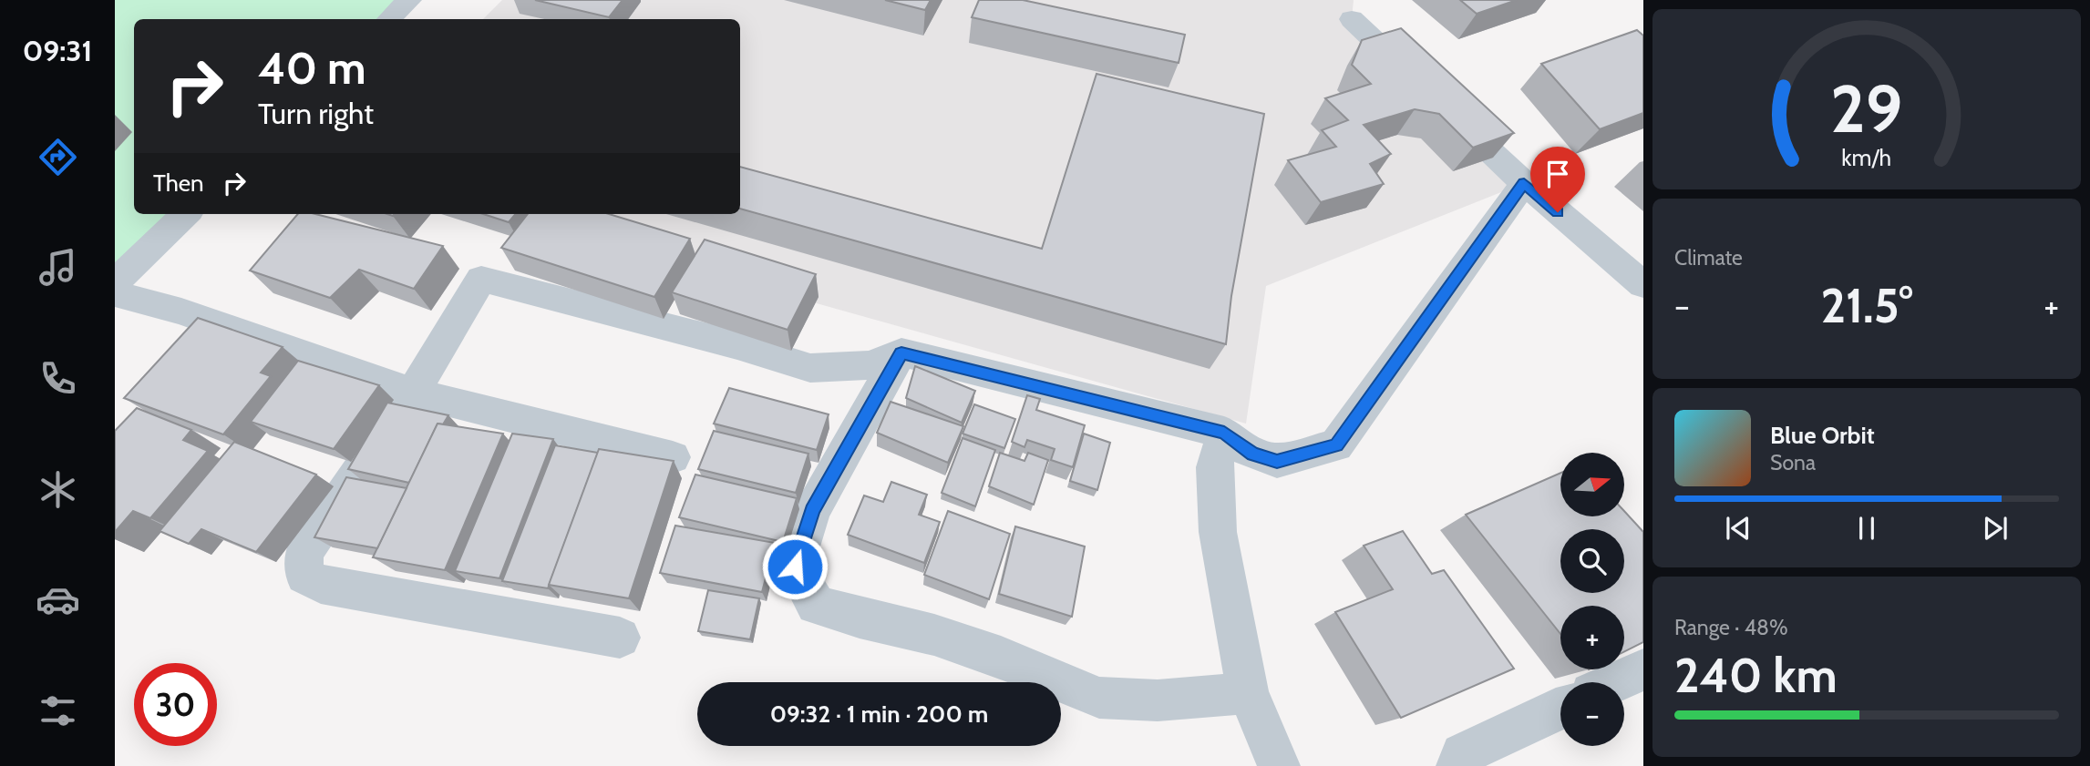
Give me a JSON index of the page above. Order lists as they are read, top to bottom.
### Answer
{
  "north": "right",
  "page": {
    "tabs": "09:31",
    "turn": ["40 m", "Turn right"],
    "then": "Then",
    "tile": [
      "Climate",
      ["Range · 48%", "240 km"]
    ],
    "heat": ["−", "21.5°", "+"],
    "song": ["Blue Orbit", "Sona"],
    "map_buttons": ["+", "−"],
    "limit": "30",
    "trip": "09:32 · 1 min · 200 m",
    "gauge": ["29", "km/h"]
  }
}
